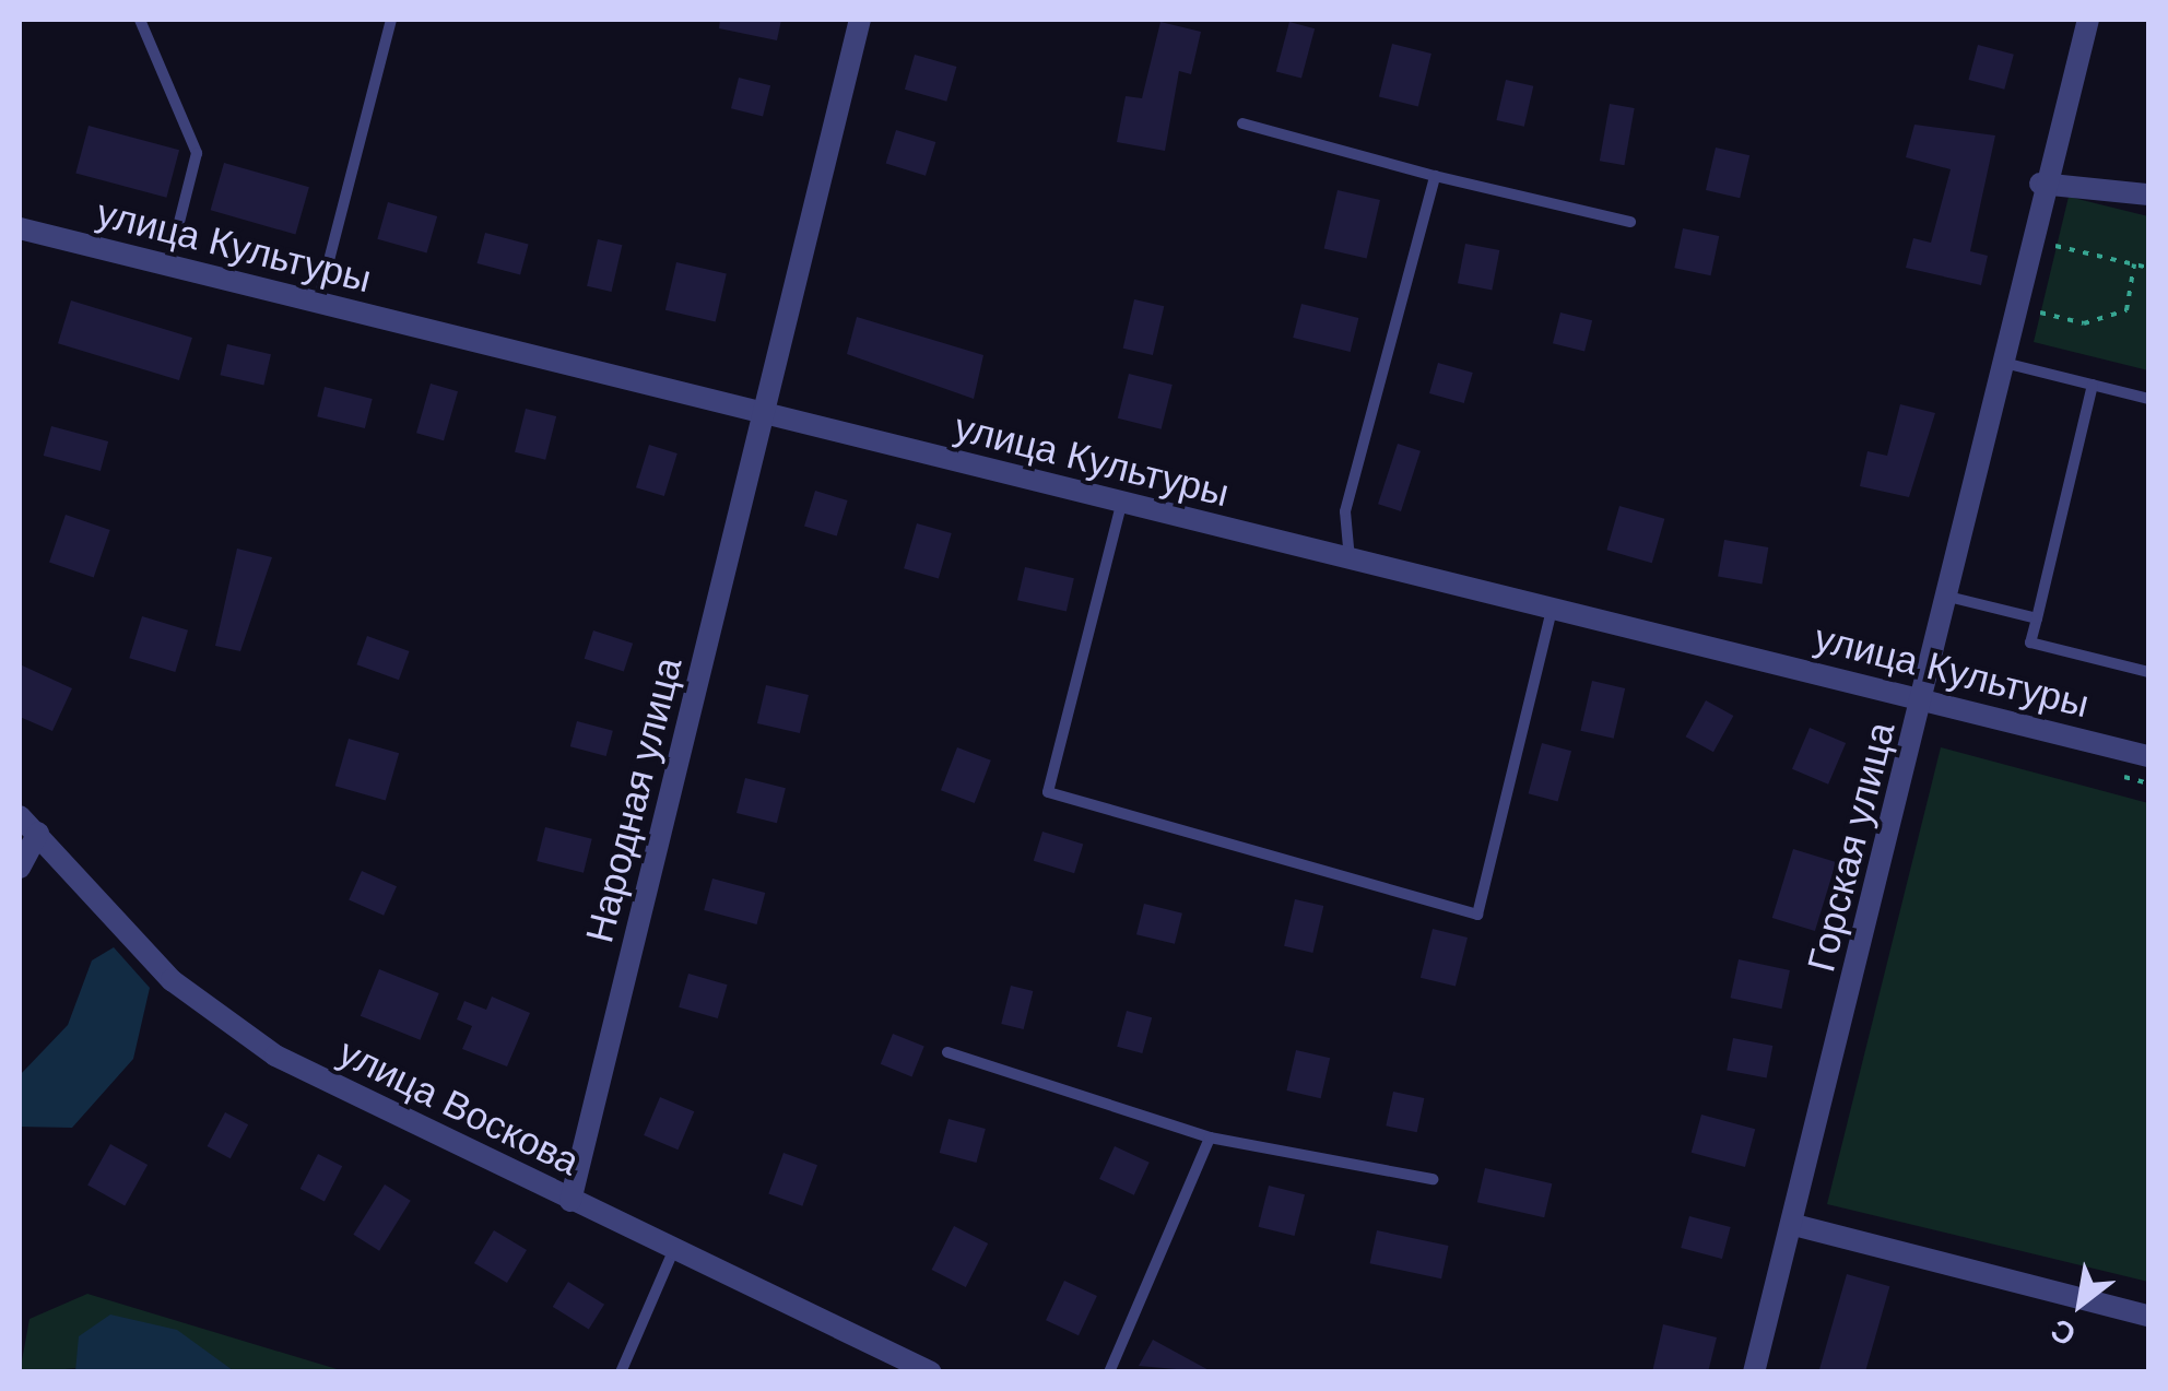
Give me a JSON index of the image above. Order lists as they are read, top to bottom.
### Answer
{
  "streets": {
    "street": [
      "улица Культуры",
      "Народная улица",
      "Горская улица",
      "улица Воскова"
    ]
  },
  "crossings": [
    ["улица Культуры", "Народная улица"],
    ["улица Культуры", "Горская улица"],
    ["Народная улица", "улица Воскова"]
  ],
  "north": "bottom left"
}
